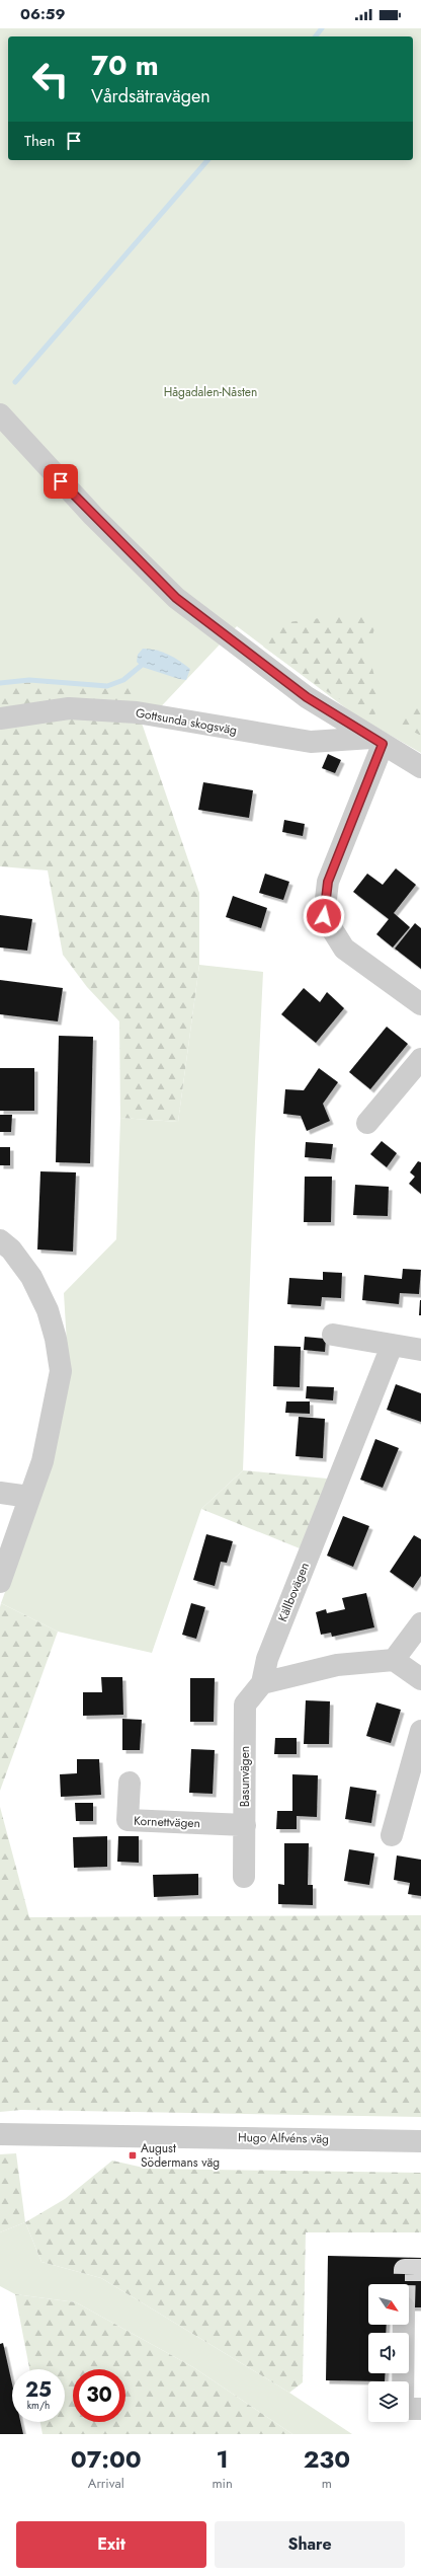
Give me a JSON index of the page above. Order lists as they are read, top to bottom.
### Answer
{
  "streets": {
    "street": [
      "Gottsunda skogsväg",
      "Källbovägen",
      "Basunvägen",
      "Kornettvägen",
      "Hugo Alfvéns väg"
    ]
  },
  "crossings": [
    ["Källbovägen", "Basunvägen"],
    ["Basunvägen", "Kornettvägen"]
  ],
  "parks": ["Hågadalen-Nåsten"],
  "places": {
    "transit": ["August Södermans väg"]
  },
  "north": "bottom right",
  "page": {
    "status": "06:59",
    "turn": ["70 m", "Vårdsätravägen"],
    "then": "Then",
    "speed": "25 km/h",
    "limit": "30",
    "eta": [
      "07:00",
      "Arrival",
      "1",
      "min",
      "230",
      "m"
    ],
    "buttons": ["Exit", "Share"]
  }
}
